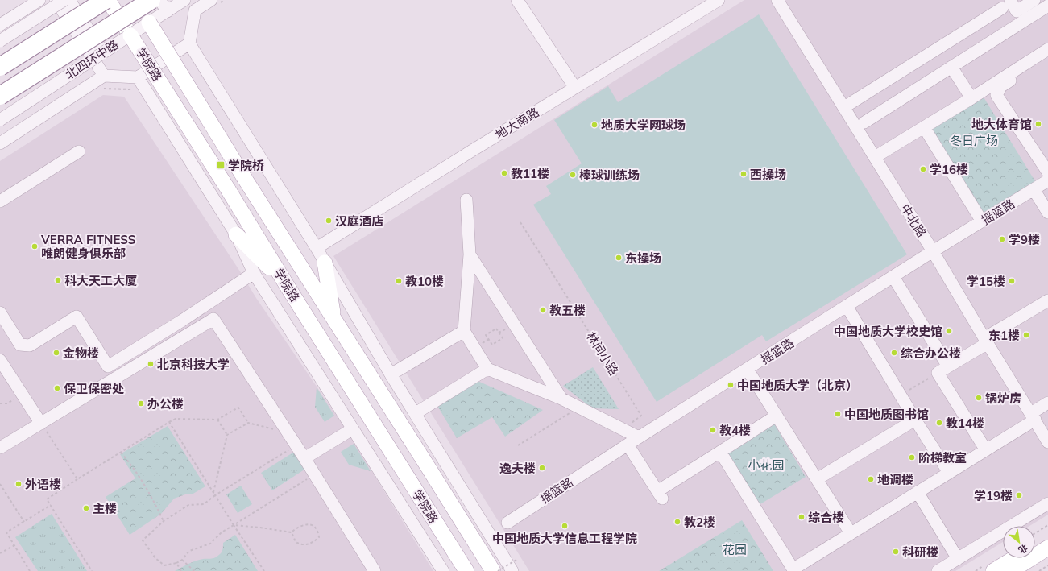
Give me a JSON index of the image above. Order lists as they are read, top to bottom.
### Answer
{
  "streets": {
    "highway": ["北四环中路"],
    "main road": ["学院路"],
    "street": ["地大南路", "摇篮路", "中北路"],
    "path": ["林间小路"]
  },
  "crossings": [
    ["北四环中路", "学院路"],
    ["摇篮路", "中北路"]
  ],
  "parks": ["冬日广场", "小花园", "花园"],
  "places": {
    "other": [
      "地大体育馆",
      "地质大学网球场",
      "学16楼",
      "教11楼",
      "西操场",
      "棒球训练场",
      "汉庭酒店",
      "学9楼",
      "VERRA FITNESS 唯朗健身俱乐部",
      "东操场",
      "科大天工大厦",
      "教10楼",
      "学15楼",
      "教五楼",
      "中国地质大学校史馆",
      "东1楼",
      "金物楼",
      "综合办公楼",
      "北京科技大学",
      "中国地质大学（北京）",
      "保卫保密处",
      "锅炉房",
      "办公楼",
      "中国地质图书馆",
      "教14楼",
      "教4楼",
      "阶梯教室",
      "逸夫楼",
      "地调楼",
      "外语楼",
      "学19楼",
      "主楼",
      "综合楼",
      "教2楼",
      "中国地质大学信息工程学院",
      "科研楼"
    ],
    "transit": ["学院桥"]
  },
  "north": "bottom right"
}
